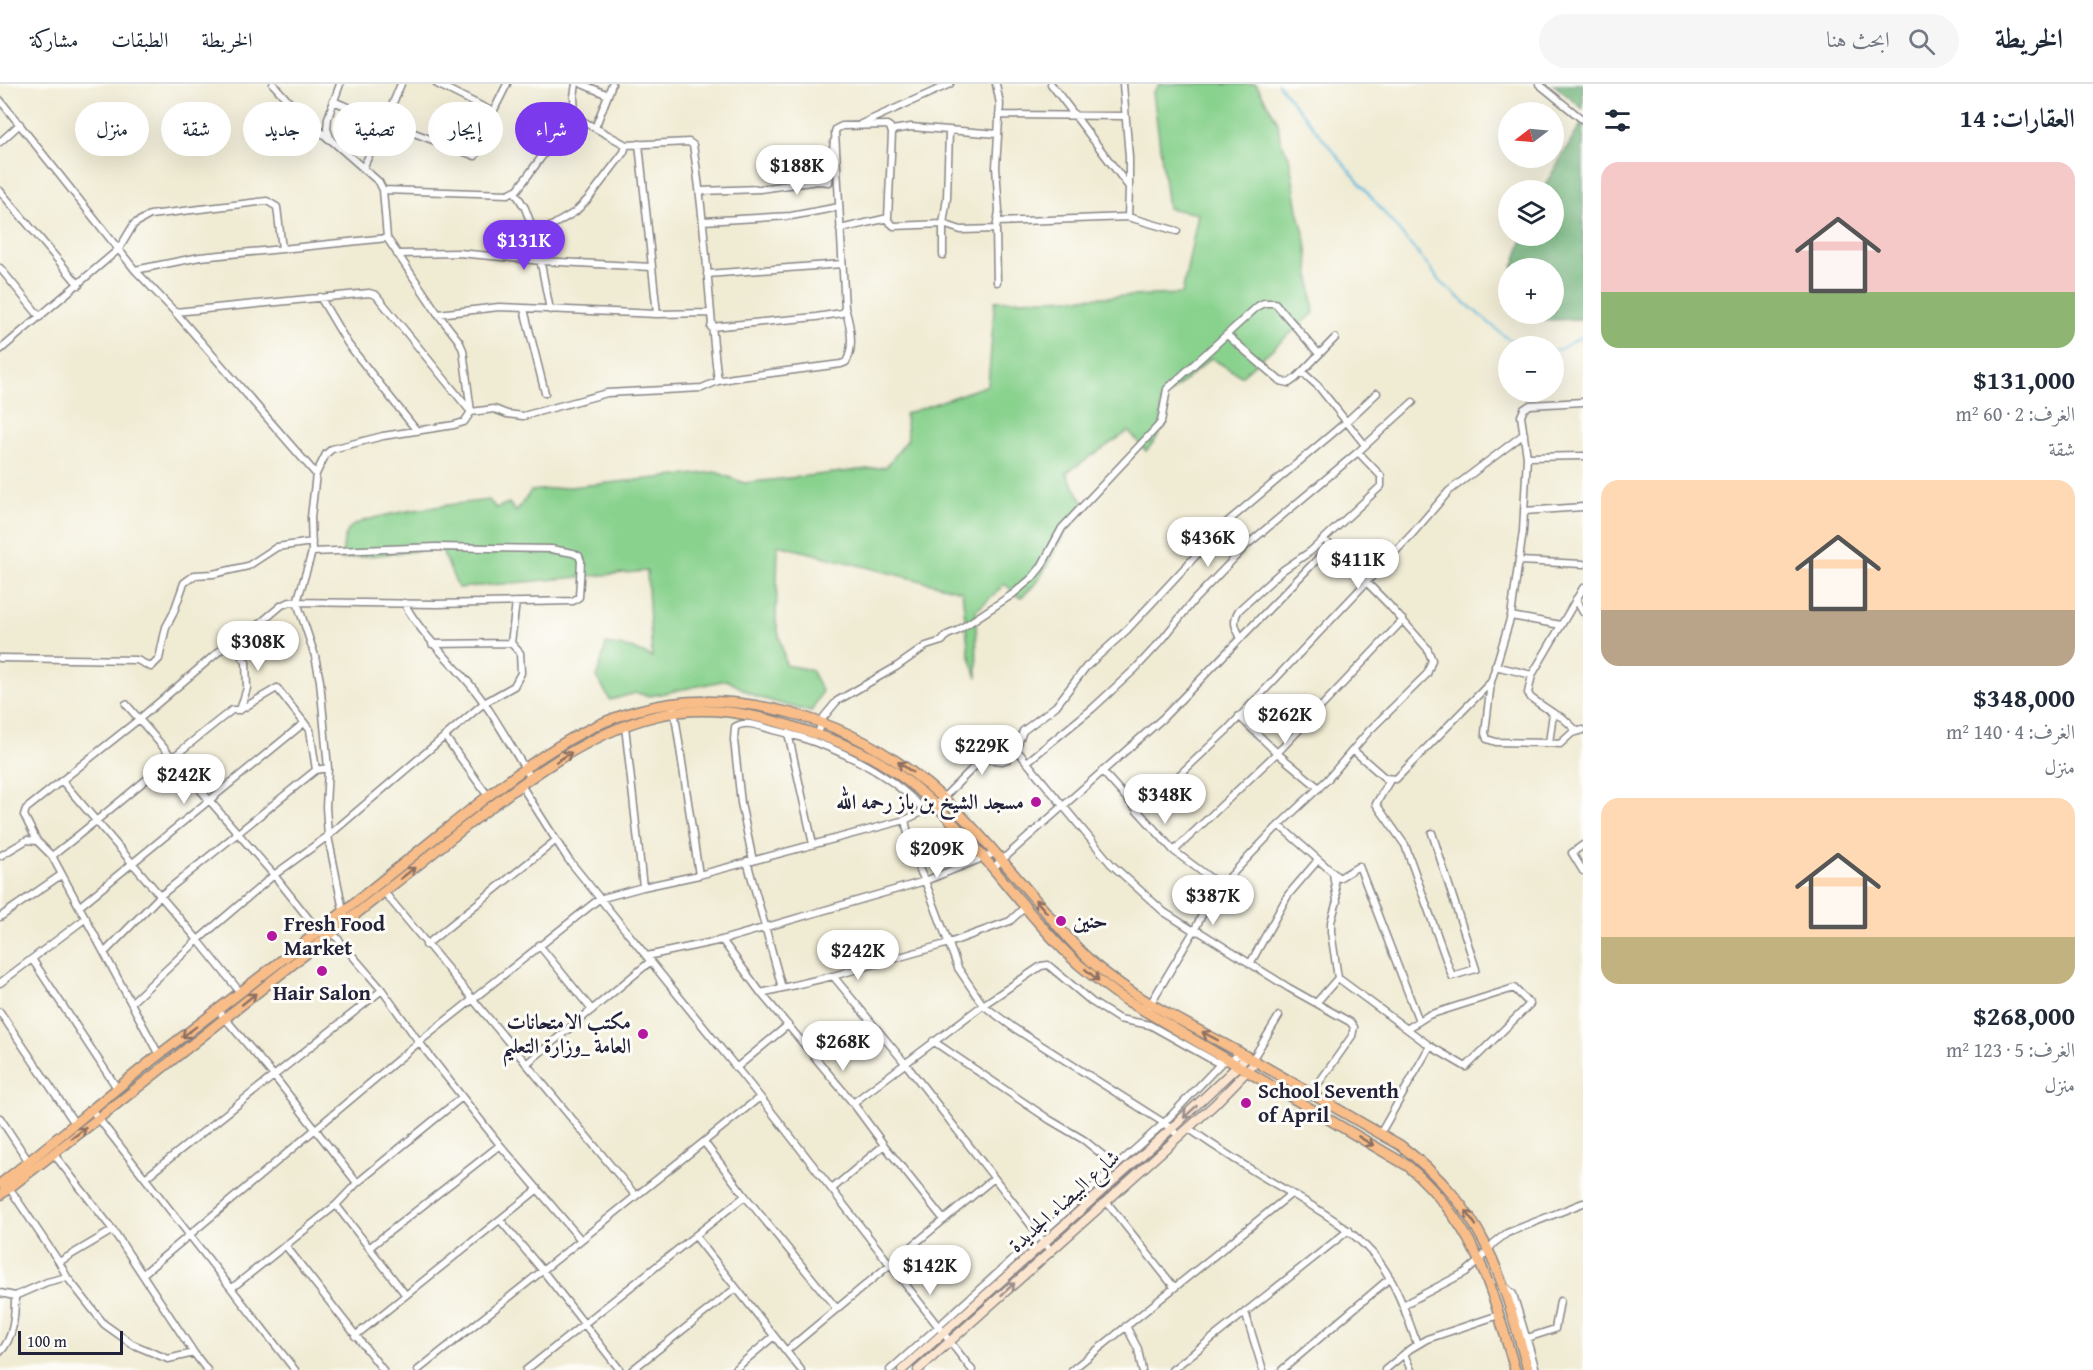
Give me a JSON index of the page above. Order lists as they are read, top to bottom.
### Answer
{
  "streets": {
    "street": ["شارع البيضاء الجديدة"]
  },
  "places": [
    "مسجد الشيخ بن باز رحمه الله",
    "حنين",
    "Fresh Food Market",
    "Hair Salon",
    "مكتب الامتحانات العامة _وزارة التعليم",
    "School Seventh of April"
  ],
  "scale_bar": "100 m",
  "north": "left",
  "page": {
    "header": "الخريطة",
    "search": "ابحث هنا",
    "nav": ["الخريطة", "الطبقات", "مشاركة"],
    "heading": "العقارات: 14",
    "map_buttons": ["+", "−"],
    "chip": [
      "شراء",
      "إيجار",
      "تصفية",
      "جديد",
      "شقة",
      "منزل"
    ],
    "price": [
      "$188K",
      "$131K",
      "$436K",
      "$411K",
      "$308K",
      "$262K",
      "$229K",
      "$242K",
      "$348K",
      "$209K",
      "$387K",
      "$242K",
      "$268K",
      "$142K"
    ],
    "list": [
      {
        "name": "$131,000",
        "note": "الغرف: 2 · 60 m² · شقة"
      },
      {
        "name": "$348,000",
        "note": "الغرف: 4 · 140 m² · منزل"
      },
      {
        "name": "$268,000",
        "note": "الغرف: 5 · 123 m² · منزل"
      }
    ],
    "scale": "100 m"
  }
}
